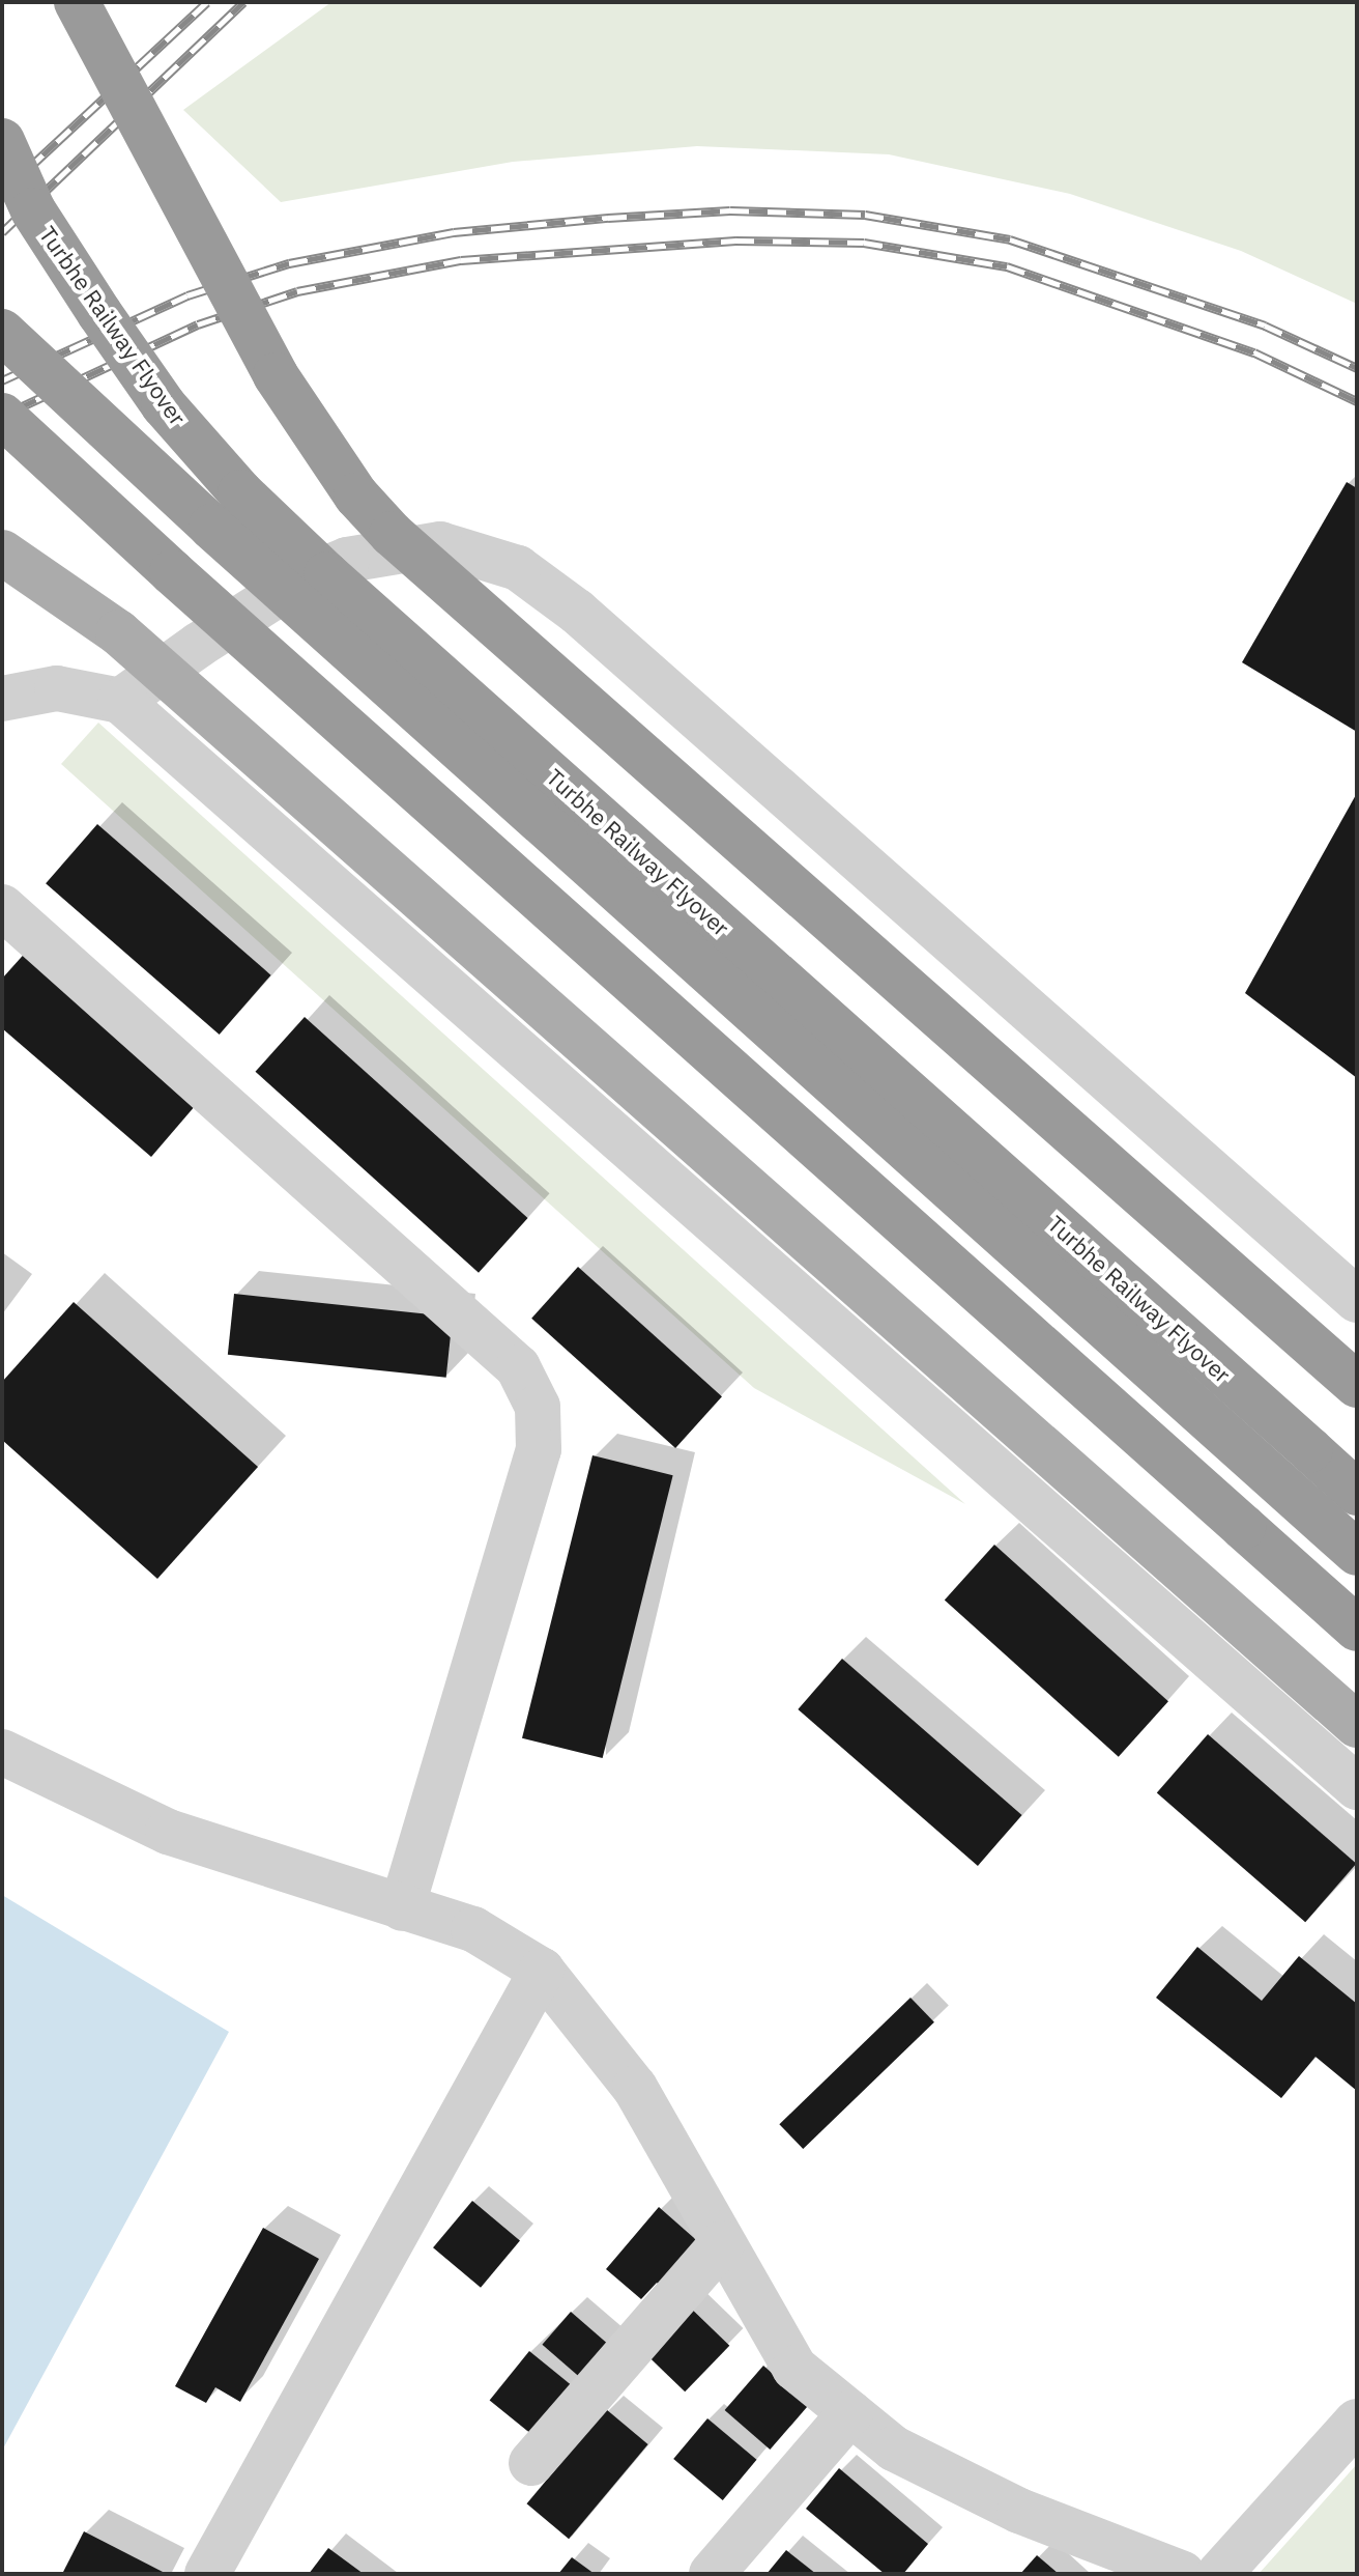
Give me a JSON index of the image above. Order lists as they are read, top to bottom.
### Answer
{
  "streets": {
    "highway": ["Turbhe Railway Flyover"]
  }
}
